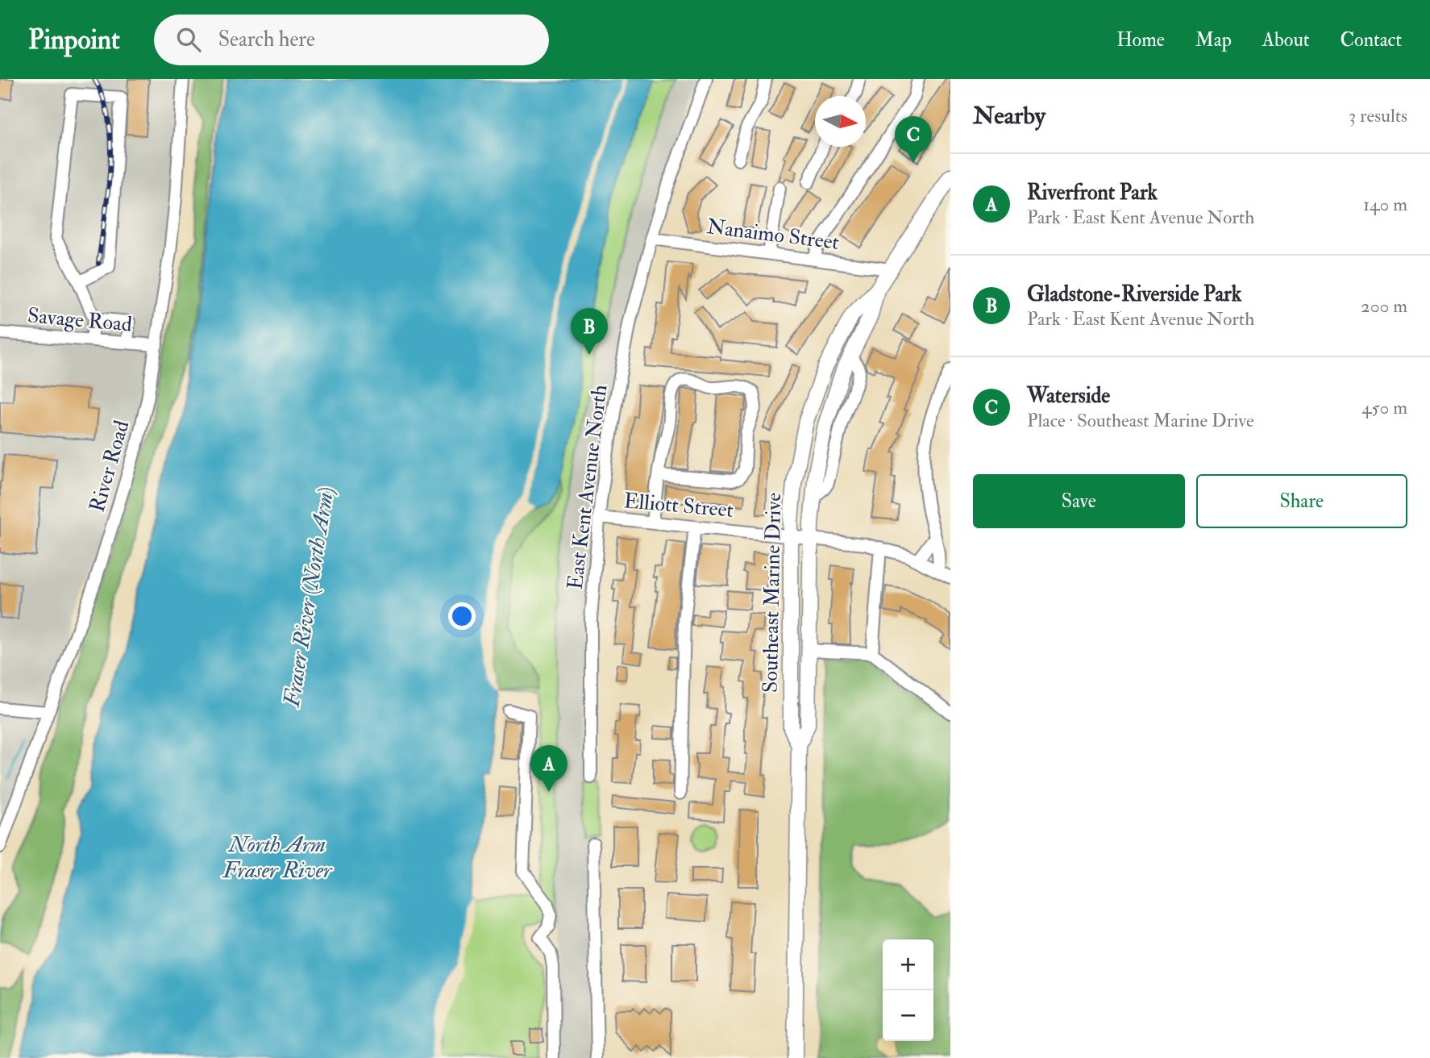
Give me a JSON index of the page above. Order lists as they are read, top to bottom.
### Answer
{
  "streets": {
    "main road": ["Southeast Marine Drive"],
    "street": [
      "Nanaimo Street",
      "Savage Road",
      "River Road",
      "East Kent Avenue North",
      "Elliott Street"
    ]
  },
  "crossings": [
    ["Nanaimo Street", "East Kent Avenue North"],
    ["Nanaimo Street", "Southeast Marine Drive"],
    ["Savage Road", "River Road"],
    ["East Kent Avenue North", "Elliott Street"],
    ["Elliott Street", "Southeast Marine Drive"]
  ],
  "water": ["Fraser River (North Arm)", "North Arm Fraser River"],
  "north": "right",
  "page": {
    "header": "Pinpoint",
    "search": "Search here",
    "nav": [
      "Home",
      "Map",
      "About",
      "Contact"
    ],
    "heading": ["Nearby", "3 results"],
    "pins": ["C", "B", "A"],
    "list": [
      {
        "mark": "A",
        "name": "Riverfront Park",
        "note": "Park · East Kent Avenue North",
        "value": "140 m"
      },
      {
        "mark": "B",
        "name": "Gladstone-Riverside Park",
        "note": "Park · East Kent Avenue North",
        "value": "200 m"
      },
      {
        "mark": "C",
        "name": "Waterside",
        "note": "Place · Southeast Marine Drive",
        "value": "450 m"
      }
    ],
    "buttons": ["Save", "Share"],
    "map_buttons": ["+", "−"]
  }
}
